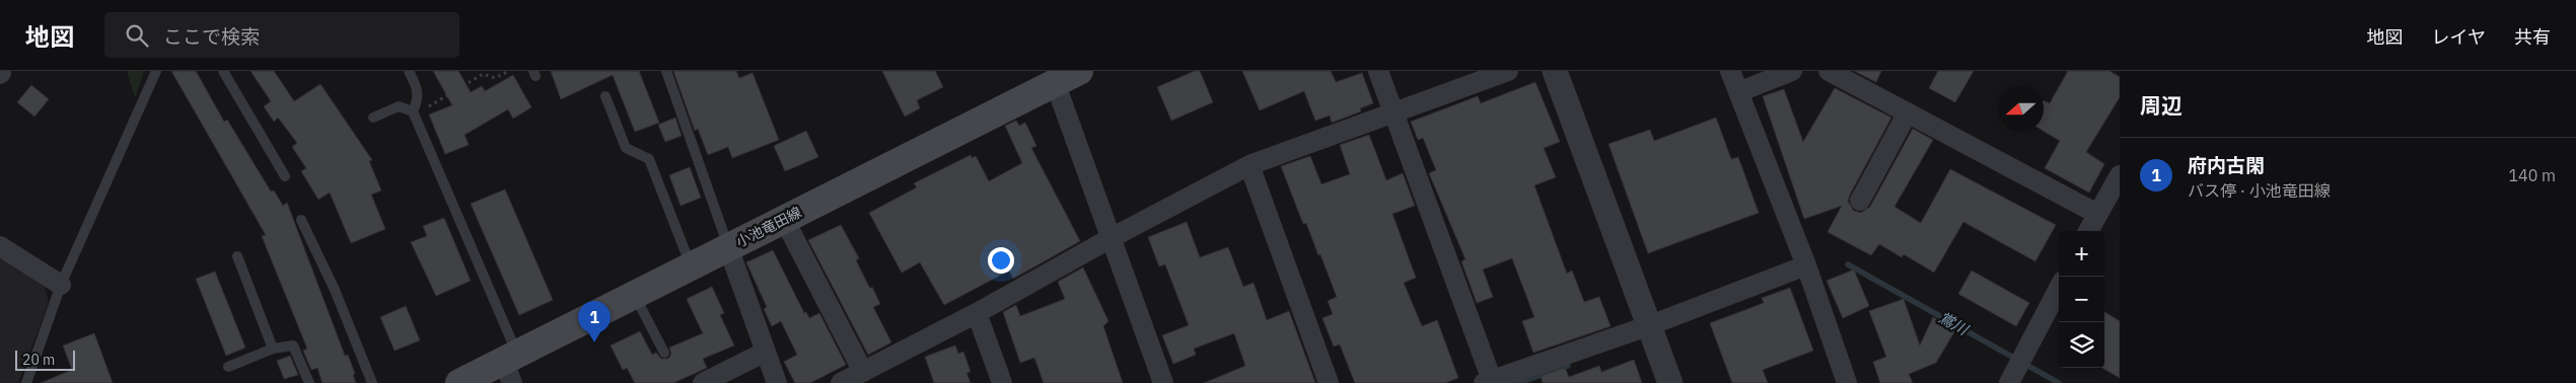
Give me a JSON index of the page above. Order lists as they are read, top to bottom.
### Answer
{
  "streets": {
    "main road": ["小池竜田線"]
  },
  "water": ["鴬川"],
  "scale_bar": "20 m",
  "north": "left",
  "page": {
    "header": "地図",
    "search": "ここで検索",
    "nav": ["地図", "レイヤ", "共有"],
    "heading": "周辺",
    "list": [
      {
        "mark": "1",
        "name": "府内古閑",
        "note": "バス停 · 小池竜田線",
        "value": "140 m"
      }
    ],
    "map_buttons": ["+", "−"],
    "pins": "1",
    "scale": "20 m"
  }
}
